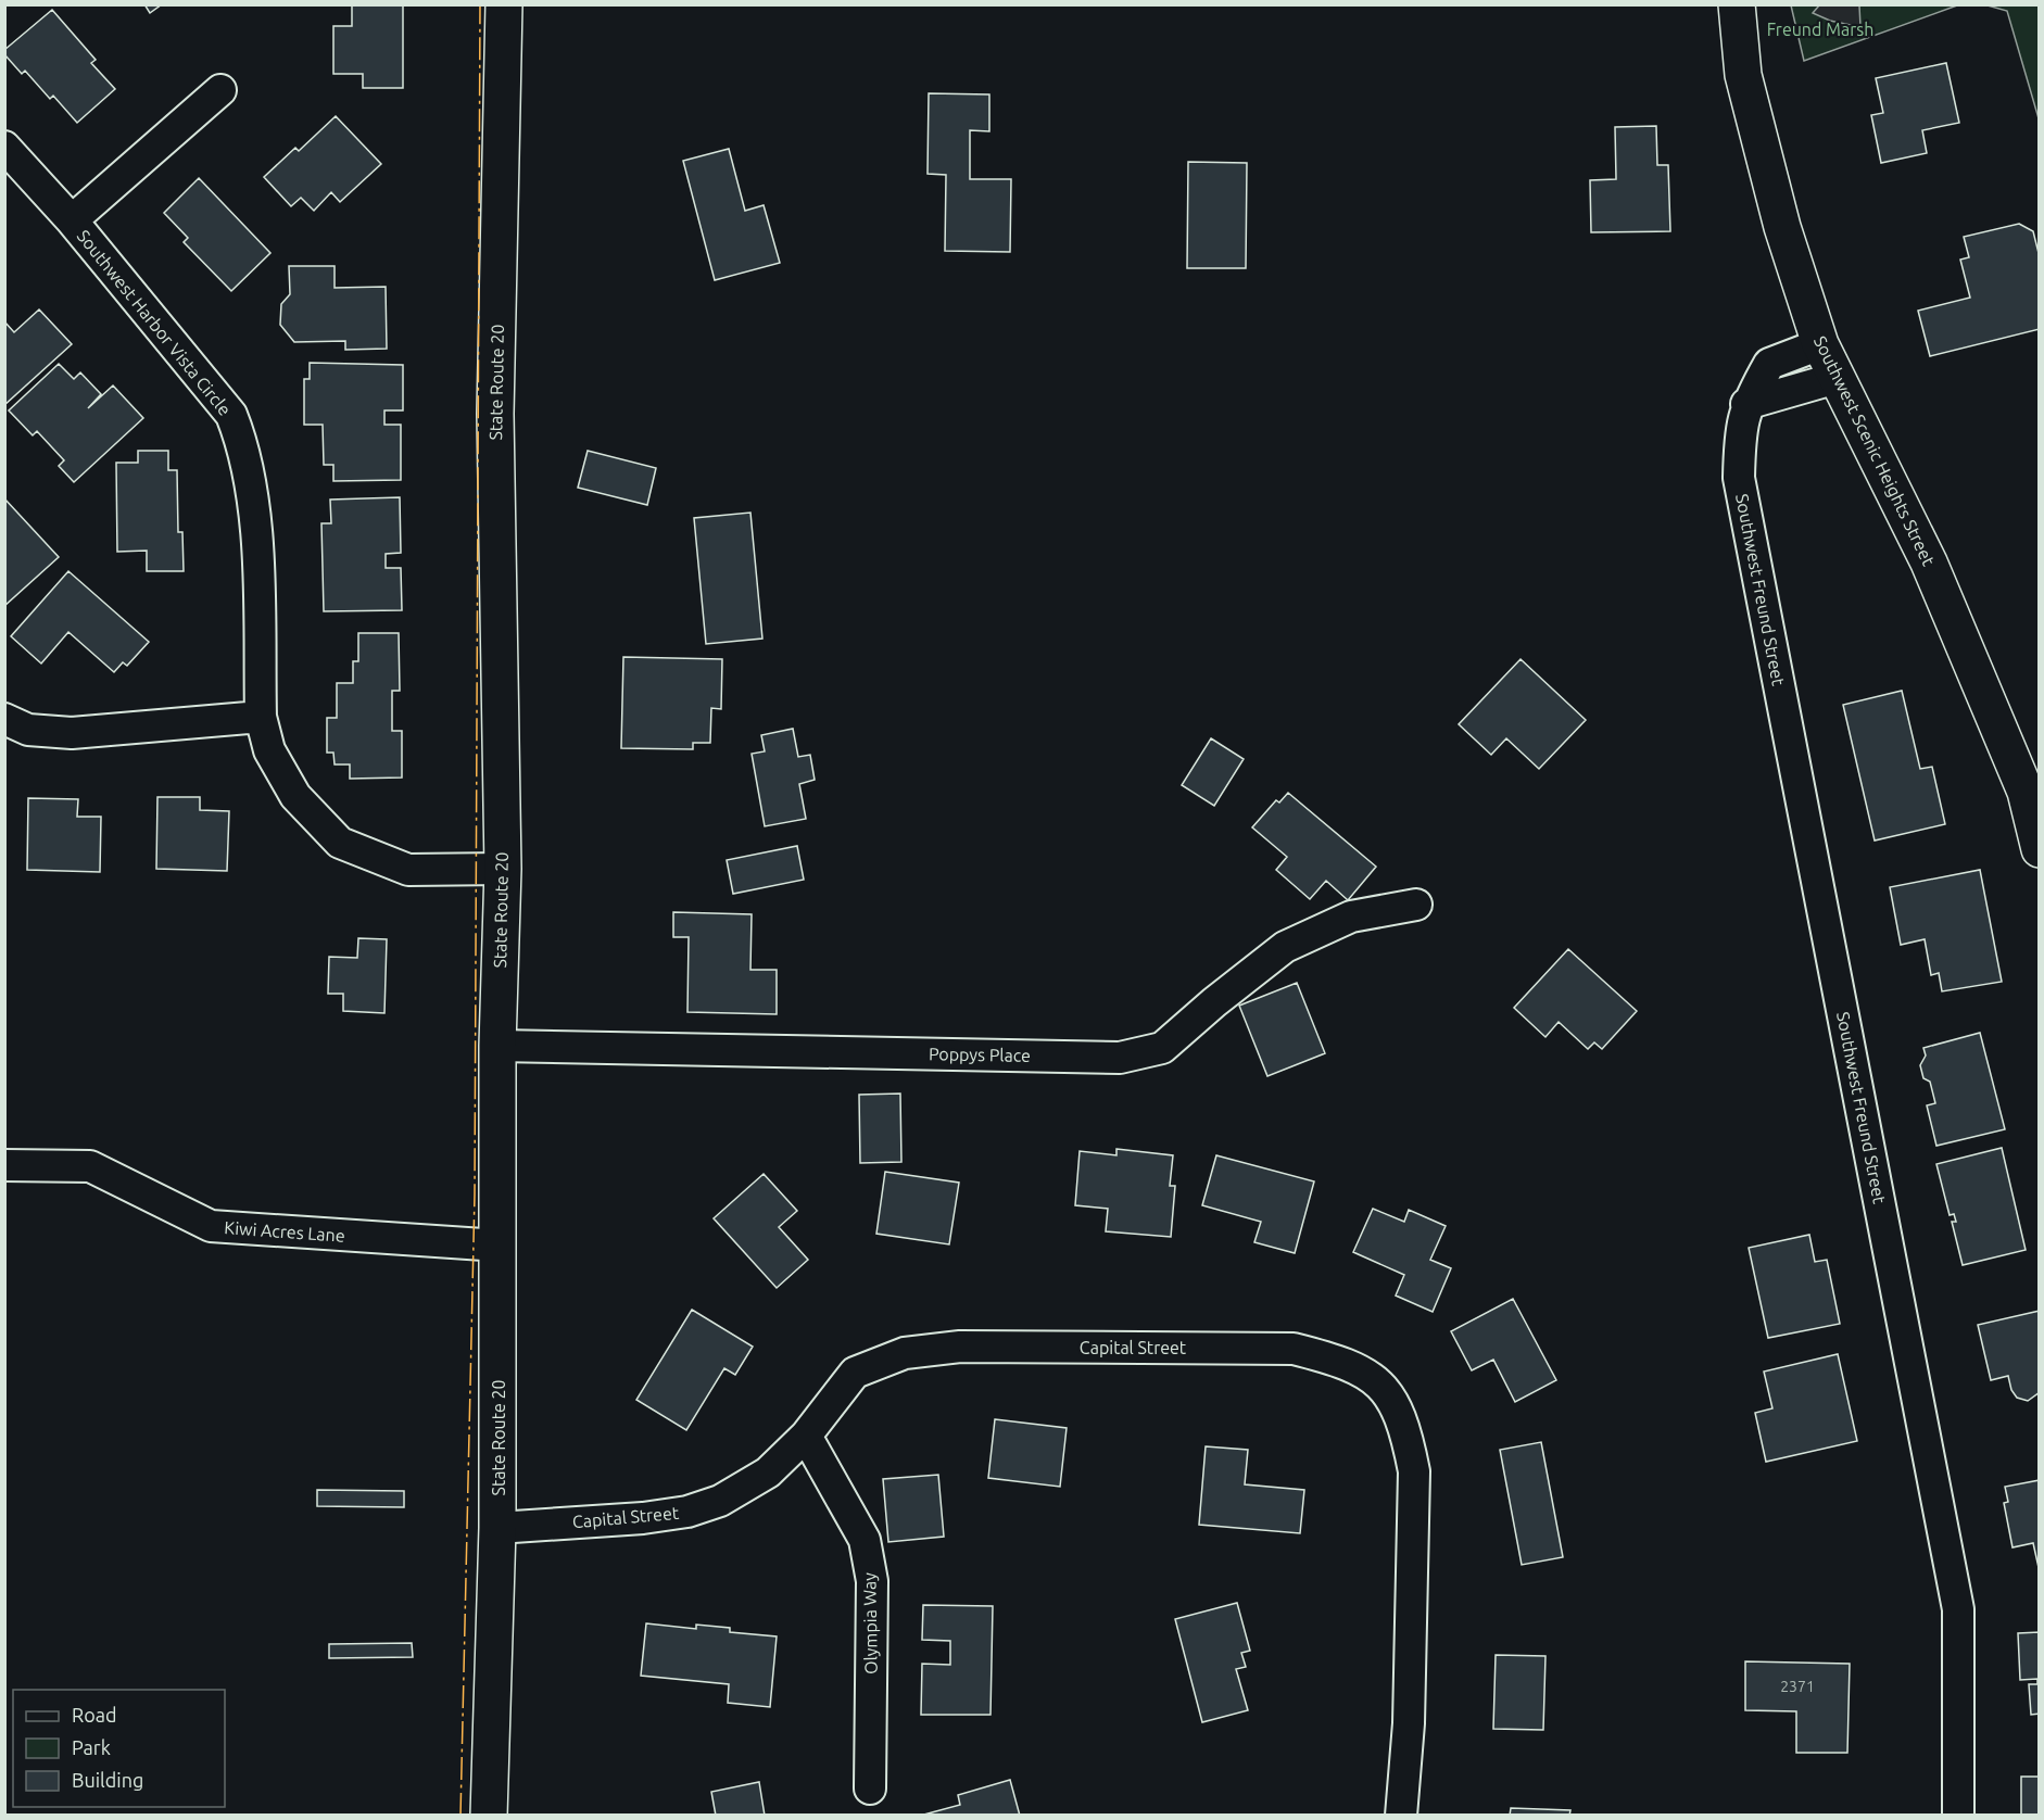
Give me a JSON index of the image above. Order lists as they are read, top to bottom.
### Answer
{
  "streets": {
    "main road": ["State Route 20", "Southwest Scenic Heights Street"],
    "street": [
      "Southwest Harbor Vista Circle",
      "Southwest Freund Street",
      "Poppys Place",
      "Kiwi Acres Lane",
      "Capital Street",
      "Olympia Way"
    ]
  },
  "crossings": [
    ["Southwest Harbor Vista Circle", "State Route 20"],
    ["State Route 20", "Poppys Place"],
    ["State Route 20", "Kiwi Acres Lane"],
    ["State Route 20", "Capital Street"],
    ["Southwest Scenic Heights Street", "Southwest Freund Street"],
    ["Capital Street", "Olympia Way"]
  ],
  "parks": ["Freund Marsh"],
  "house_numbers": ["2371"],
  "legend": ["Road", "Park", "Building"]
}
